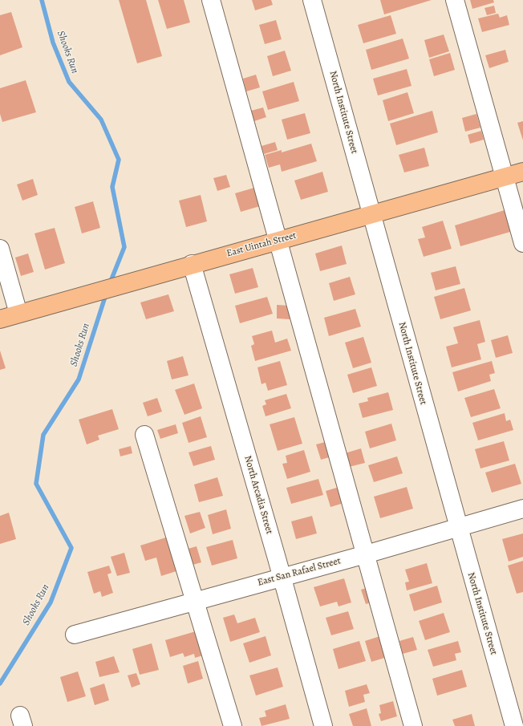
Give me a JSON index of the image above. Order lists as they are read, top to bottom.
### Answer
{
  "streets": {
    "main road": ["East Uintah Street"],
    "street": ["North Institute Street", "North Arcadia Street", "East San Rafael Street"]
  },
  "crossings": [
    ["North Institute Street", "East Uintah Street"],
    ["North Institute Street", "East San Rafael Street"],
    ["East Uintah Street", "North Arcadia Street"],
    ["North Arcadia Street", "East San Rafael Street"]
  ],
  "water": ["Shooks Run"]
}
